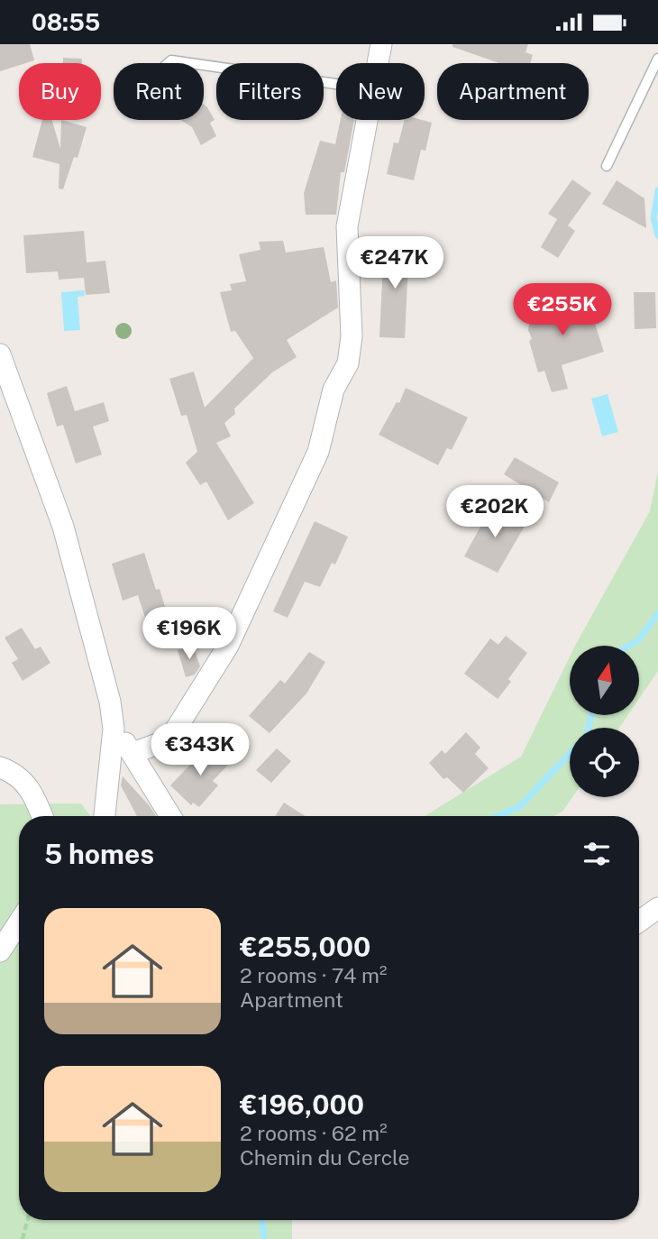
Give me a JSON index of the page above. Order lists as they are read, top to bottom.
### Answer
{
  "north": "top",
  "page": {
    "status": "08:55",
    "chip": [
      "Buy",
      "Rent",
      "Filters",
      "New",
      "Apartment"
    ],
    "price": [
      "€247K",
      "€255K",
      "€202K",
      "€196K",
      "€343K"
    ],
    "heading": "5 homes",
    "list": [
      {
        "name": "€255,000",
        "note": "2 rooms · 74 m² · Apartment"
      },
      {
        "name": "€196,000",
        "note": "2 rooms · 62 m² · Chemin du Cercle"
      }
    ]
  }
}
